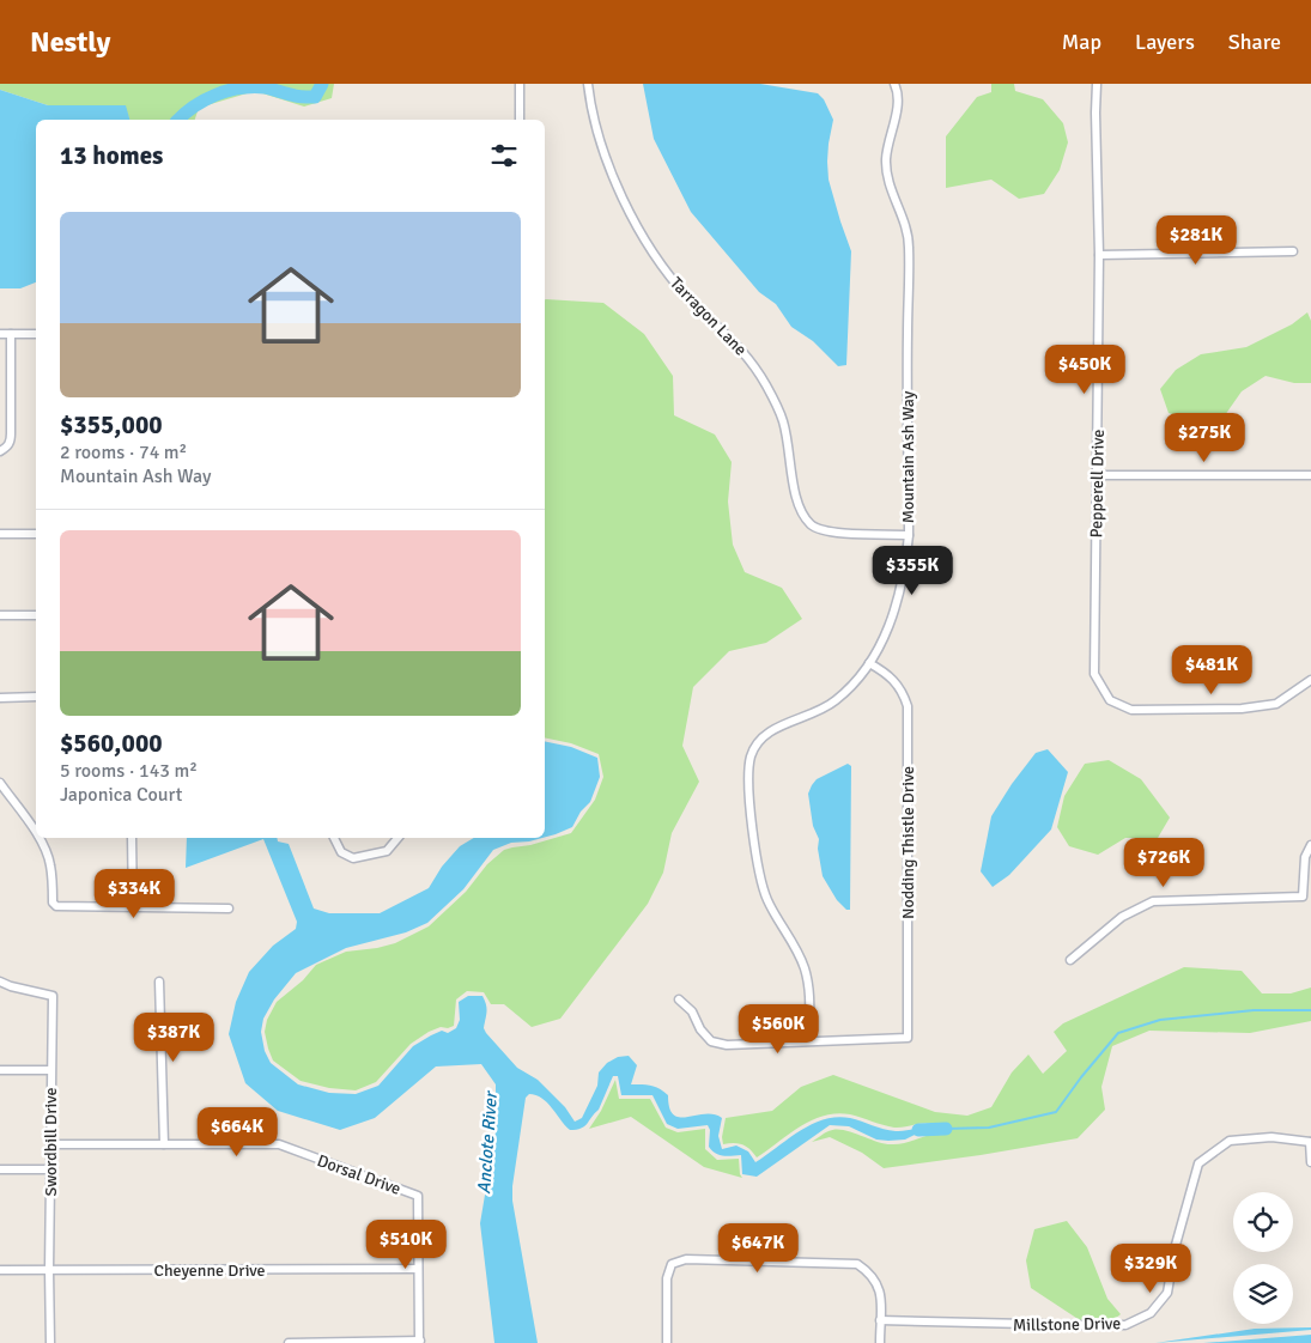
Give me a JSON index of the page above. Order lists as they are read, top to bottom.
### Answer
{
  "streets": {
    "street": [
      "Tarragon Lane",
      "Mountain Ash Way",
      "Pepperell Drive",
      "Nodding Thistle Drive",
      "Swordbill Drive",
      "Dorsal Drive",
      "Cheyenne Drive",
      "Millstone Drive"
    ]
  },
  "crossings": [
    ["Tarragon Lane", "Mountain Ash Way"],
    ["Mountain Ash Way", "Nodding Thistle Drive"],
    ["Swordbill Drive", "Dorsal Drive"],
    ["Swordbill Drive", "Cheyenne Drive"],
    ["Dorsal Drive", "Cheyenne Drive"]
  ],
  "water": ["Anclote River"],
  "page": {
    "header": "Nestly",
    "nav": ["Map", "Layers", "Share"],
    "heading": "13 homes",
    "list": [
      {
        "name": "$355,000",
        "note": "2 rooms · 74 m² · Mountain Ash Way"
      },
      {
        "name": "$560,000",
        "note": "5 rooms · 143 m² · Japonica Court"
      }
    ],
    "price": [
      "$281K",
      "$450K",
      "$275K",
      "$355K",
      "$481K",
      "$726K",
      "$334K",
      "$560K",
      "$387K",
      "$664K",
      "$510K",
      "$647K",
      "$329K"
    ]
  }
}
